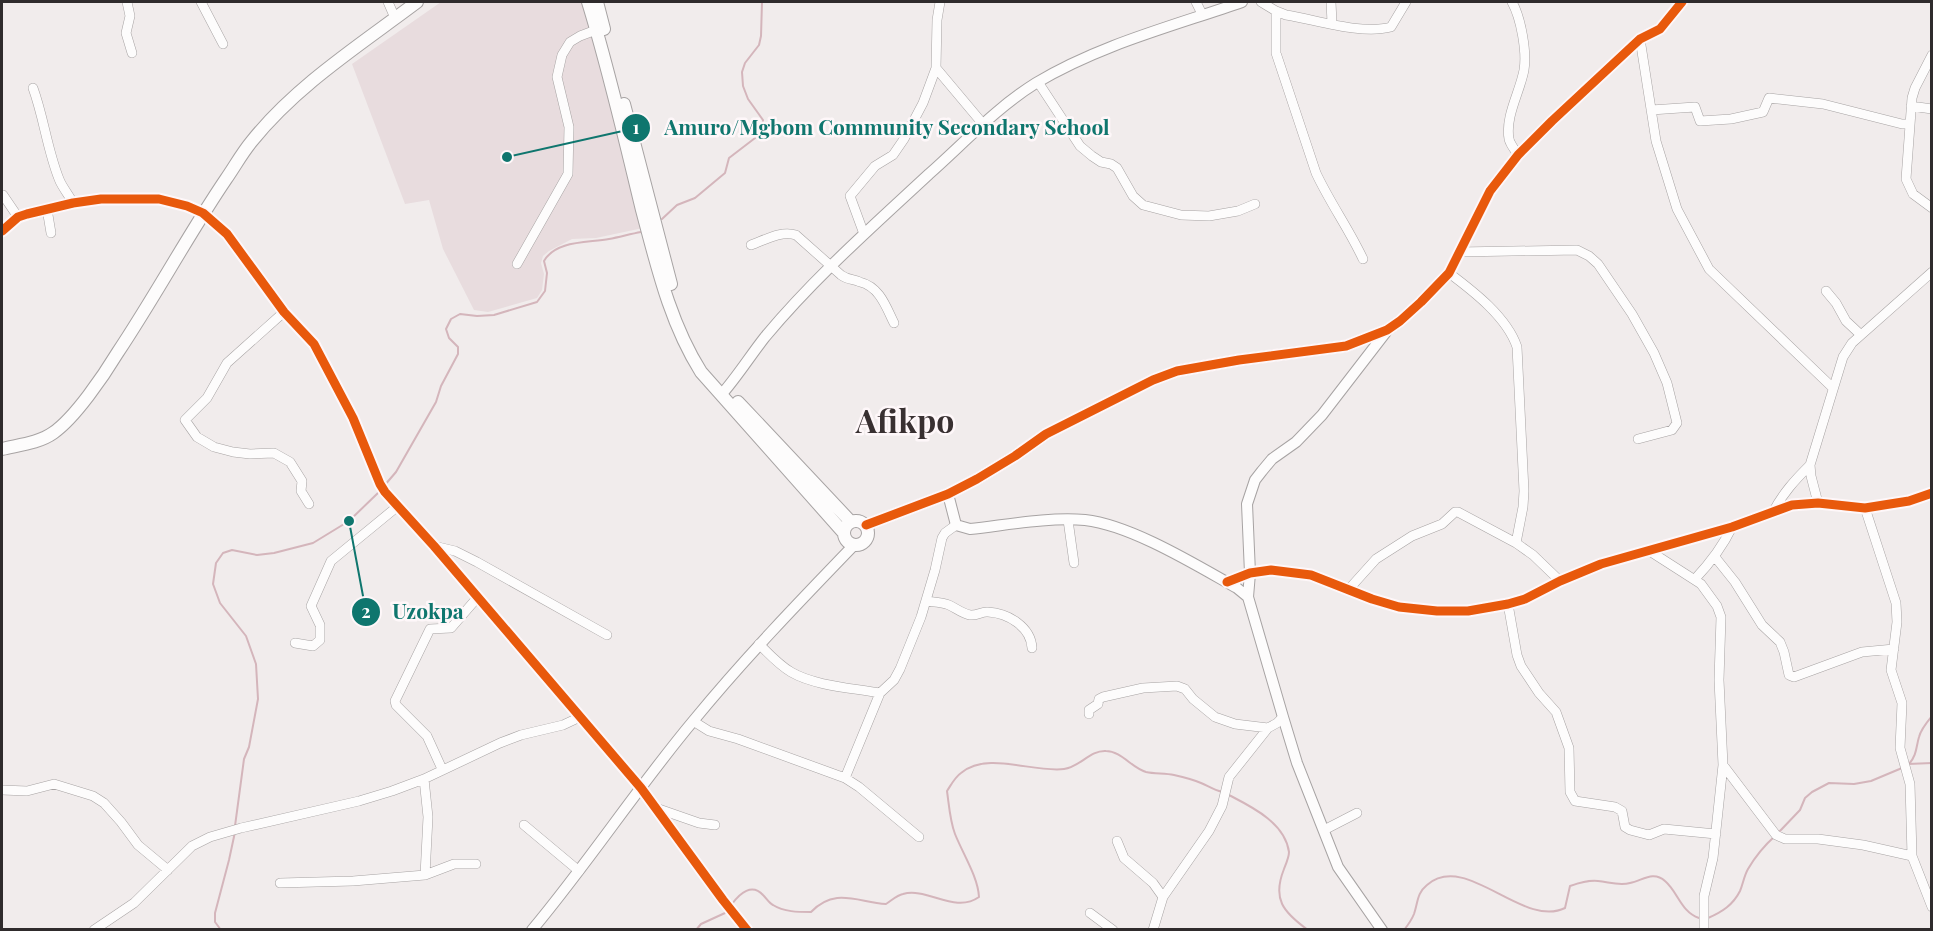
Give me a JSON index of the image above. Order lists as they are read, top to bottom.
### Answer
{
  "districts": ["Afikpo"],
  "places": ["Amuro/Mgbom Community Secondary School", "Uzokpa"]
}
